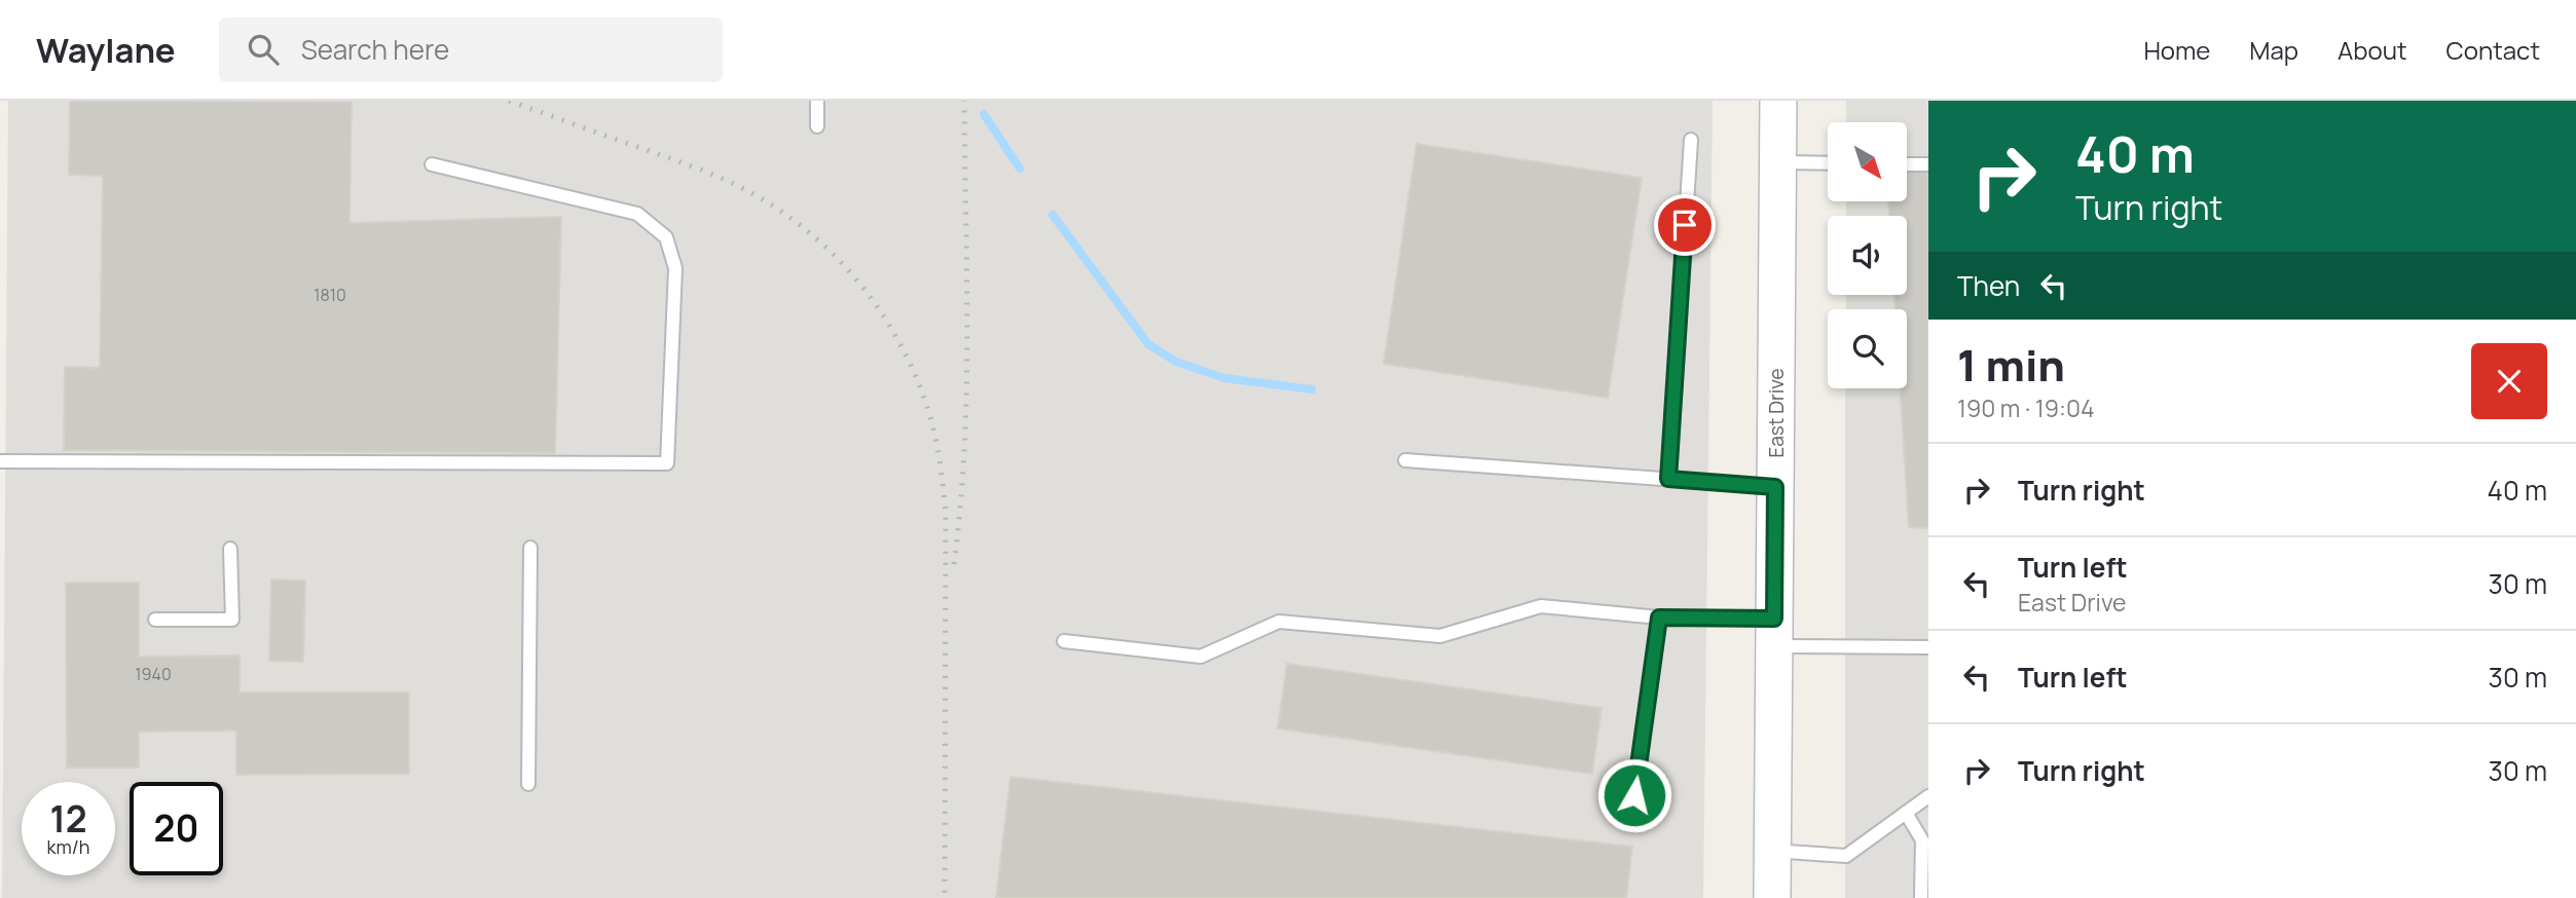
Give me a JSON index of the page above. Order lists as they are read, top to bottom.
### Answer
{
  "streets": {
    "street": ["East Drive"]
  },
  "house_numbers": ["1810", "1940"],
  "north": "bottom right",
  "page": {
    "header": "Waylane",
    "search": "Search here",
    "nav": [
      "Home",
      "Map",
      "About",
      "Contact"
    ],
    "turn": ["40 m", "Turn right"],
    "then": "Then",
    "heading": ["1 min", "190 m · 19:04"],
    "list": [
      {
        "name": "Turn right",
        "value": "40 m"
      },
      {
        "name": "Turn left",
        "note": "East Drive",
        "value": "30 m"
      },
      {
        "name": "Turn left",
        "value": "30 m"
      },
      {
        "name": "Turn right",
        "value": "30 m"
      }
    ],
    "speed": "12 km/h",
    "limit": "20"
  }
}
